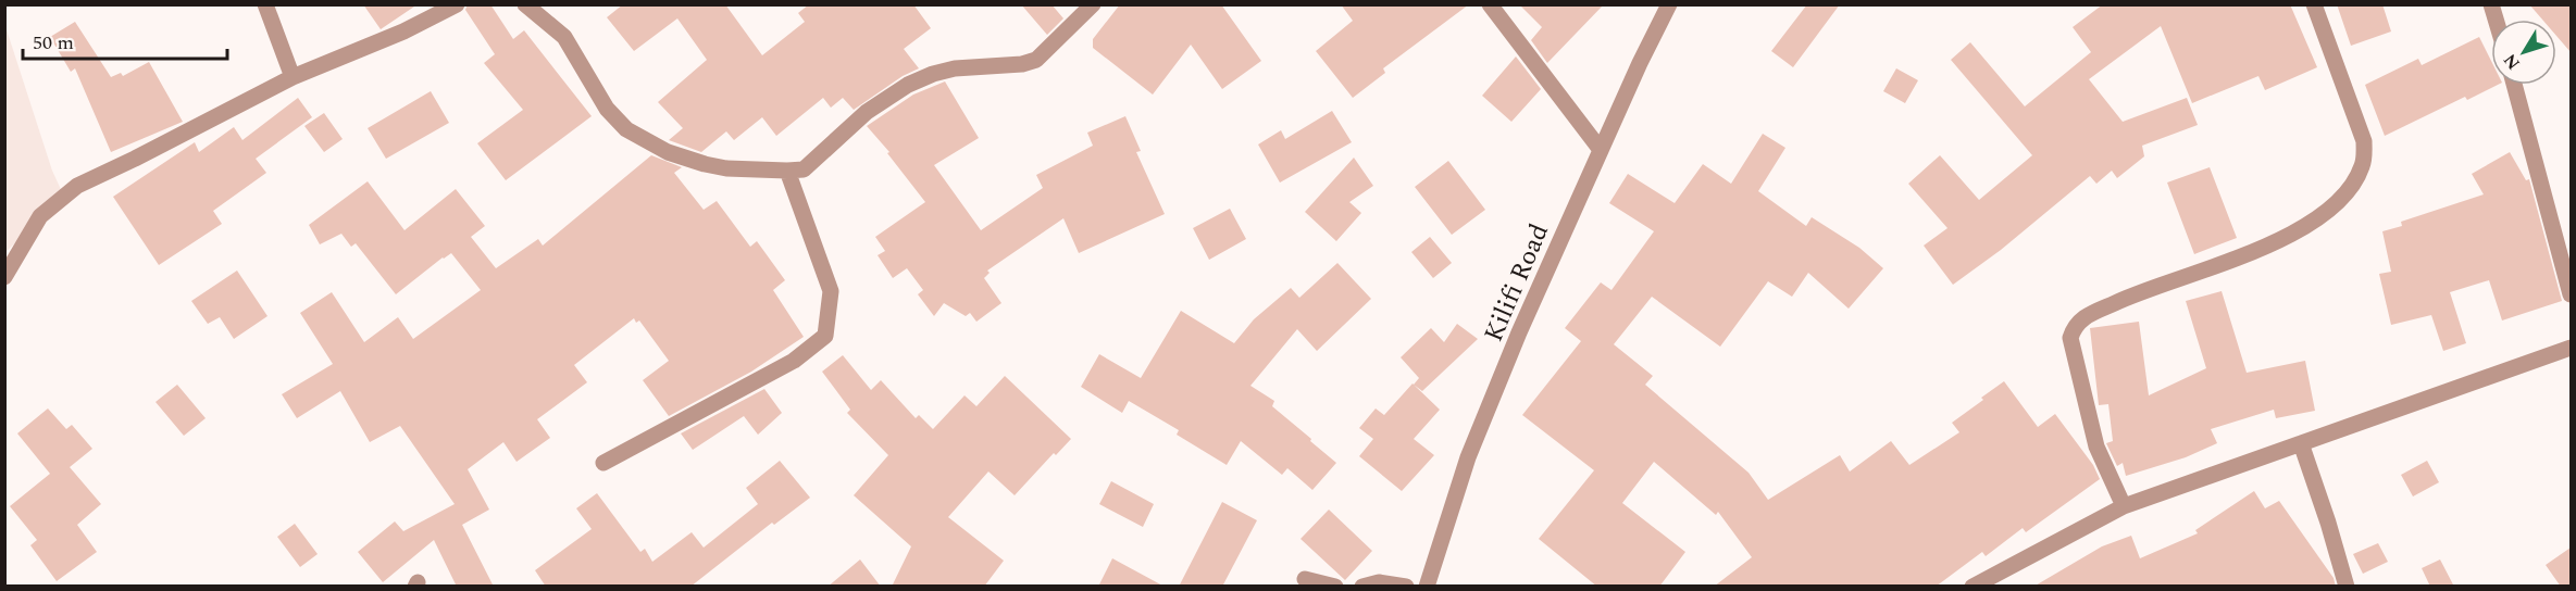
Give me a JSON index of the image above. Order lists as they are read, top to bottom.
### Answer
{
  "streets": {
    "street": ["Kilifi Road"]
  },
  "scale_bar": "50 m",
  "north": "bottom left"
}
